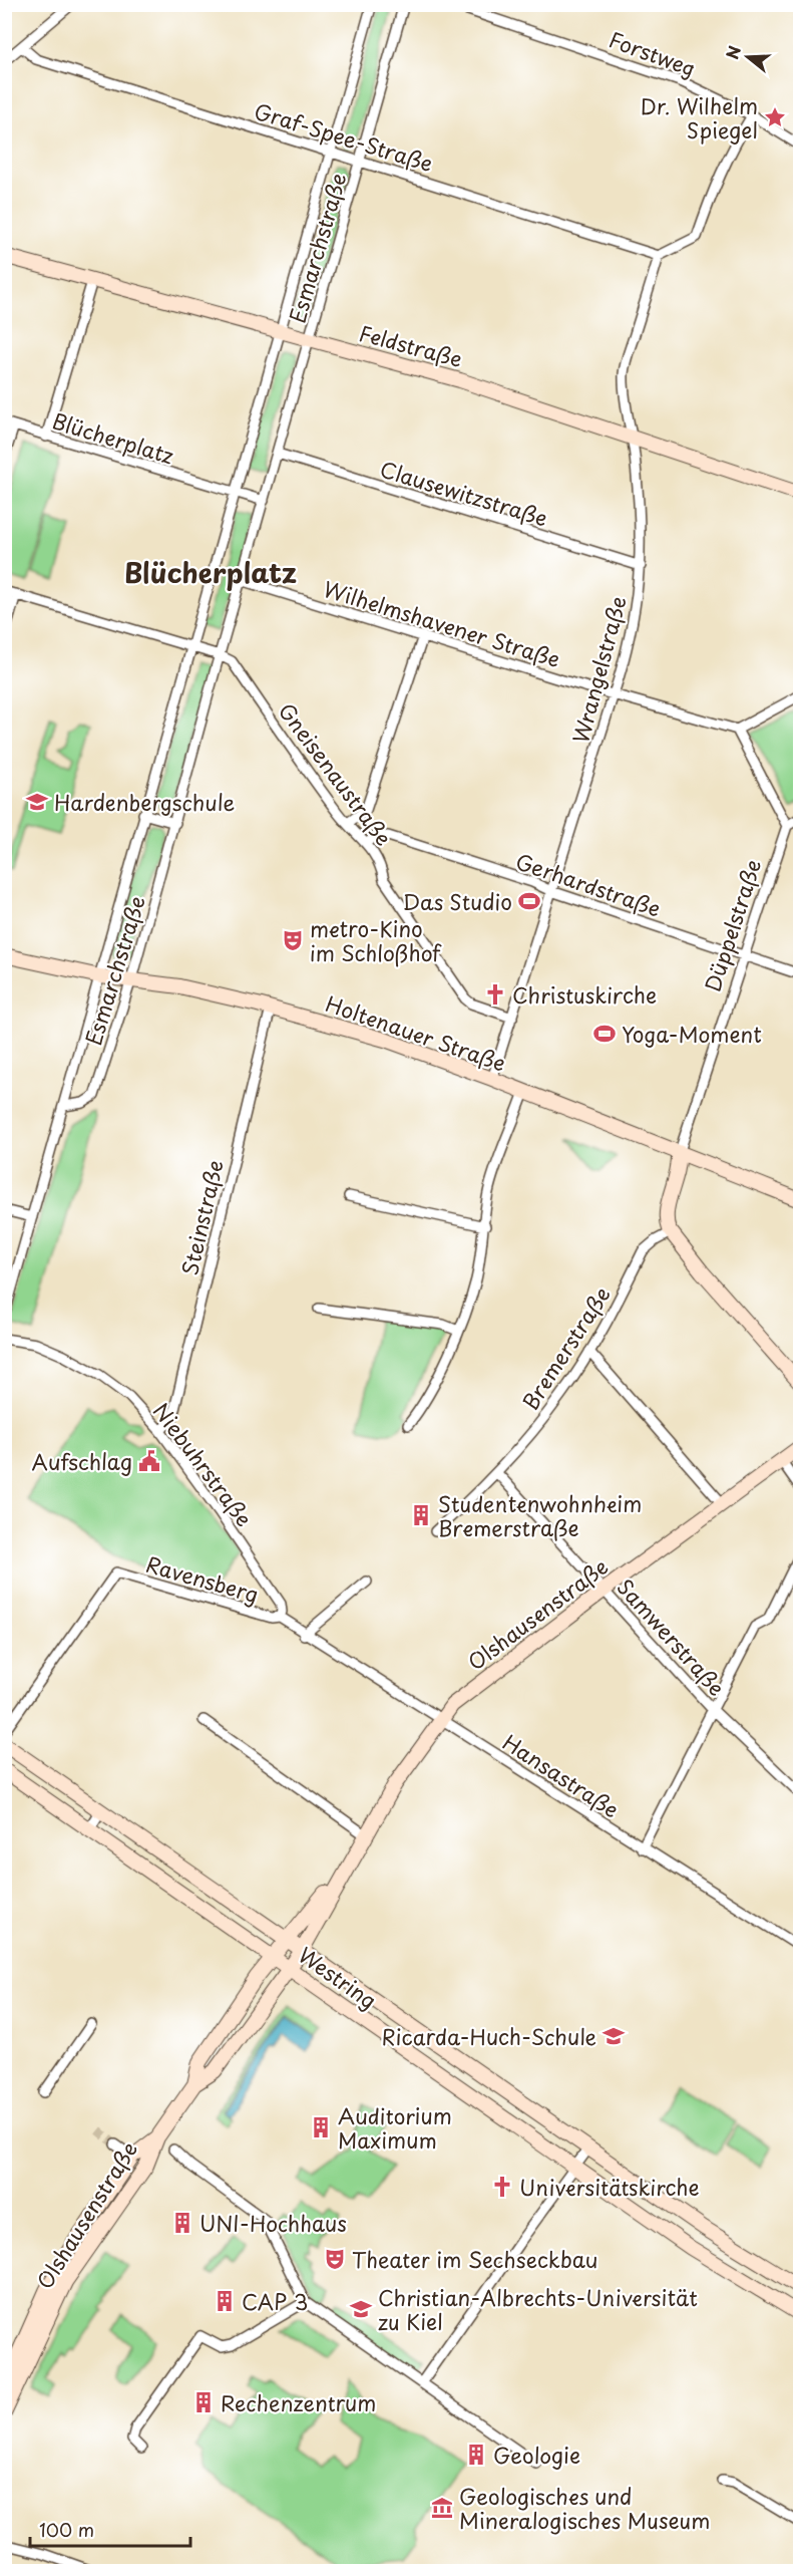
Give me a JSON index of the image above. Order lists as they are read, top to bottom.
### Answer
{
  "streets": {
    "main road": [
      "Feldstraße",
      "Düppelstraße",
      "Holtenauer Straße",
      "Olshausenstraße",
      "Westring"
    ],
    "street": [
      "Forstweg",
      "Graf-Spee-Straße",
      "Esmarchstraße",
      "Blücherplatz",
      "Clausewitzstraße",
      "Wilhelmshavener Straße",
      "Wrangelstraße",
      "Gneisenaustraße",
      "Gerhardstraße",
      "Steinstraße",
      "Bremerstraße",
      "Niebuhrstraße",
      "Ravensberg",
      "Samwerstraße",
      "Hansastraße"
    ]
  },
  "crossings": [
    ["Graf-Spee-Straße", "Esmarchstraße"],
    ["Graf-Spee-Straße", "Wrangelstraße"],
    ["Esmarchstraße", "Feldstraße"],
    ["Esmarchstraße", "Blücherplatz"],
    ["Esmarchstraße", "Clausewitzstraße"],
    ["Esmarchstraße", "Wilhelmshavener Straße"],
    ["Esmarchstraße", "Gneisenaustraße"],
    ["Esmarchstraße", "Holtenauer Straße"],
    ["Feldstraße", "Wrangelstraße"],
    ["Clausewitzstraße", "Wrangelstraße"],
    ["Wilhelmshavener Straße", "Wrangelstraße"],
    ["Wrangelstraße", "Gneisenaustraße"],
    ["Wrangelstraße", "Gerhardstraße"],
    ["Wrangelstraße", "Holtenauer Straße"],
    ["Gneisenaustraße", "Gerhardstraße"],
    ["Gerhardstraße", "Düppelstraße"],
    ["Düppelstraße", "Holtenauer Straße"],
    ["Düppelstraße", "Bremerstraße"],
    ["Holtenauer Straße", "Steinstraße"],
    ["Steinstraße", "Niebuhrstraße"],
    ["Bremerstraße", "Samwerstraße"],
    ["Niebuhrstraße", "Ravensberg"],
    ["Olshausenstraße", "Samwerstraße"],
    ["Olshausenstraße", "Hansastraße"],
    ["Olshausenstraße", "Westring"]
  ],
  "districts": ["Blücherplatz"],
  "places": {
    "place": ["Dr. Wilhelm Spiegel"],
    "school or university": ["Hardenbergschule", "Ricarda-Huch-Schule", "Christian-Albrechts-Universität zu Kiel"],
    "sports": ["Das Studio", "Yoga-Moment"],
    "theatre": ["metro-Kino im Schloßhof", "Theater im Sechseckbau"],
    "church": ["Christuskirche", "Universitätskirche"],
    "public building": ["Aufschlag"],
    "building": [
      "Studentenwohnheim Bremerstraße",
      "Auditorium Maximum",
      "UNI-Hochhaus",
      "CAP 3",
      "Rechenzentrum",
      "Geologie"
    ],
    "museum": ["Geologisches und Mineralogisches Museum"]
  },
  "scale_bar": "100 m",
  "north": "left"
}
